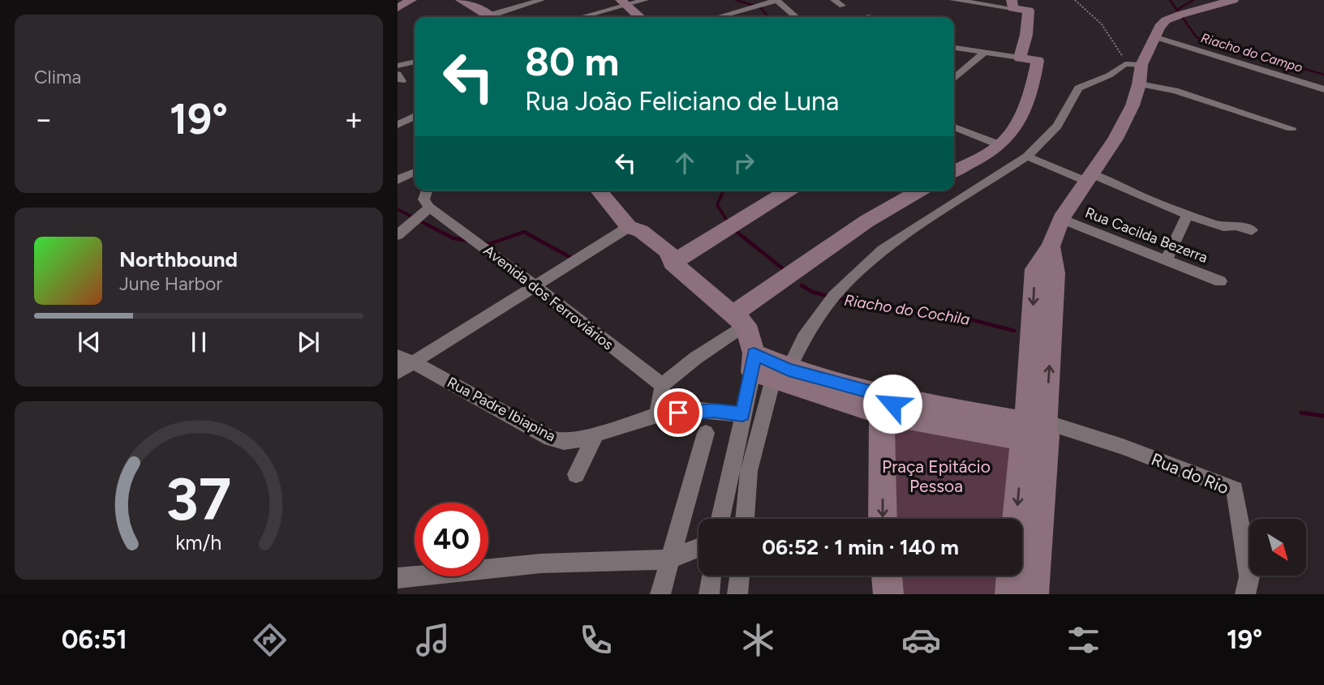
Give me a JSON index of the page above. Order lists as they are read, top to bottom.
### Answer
{
  "streets": {
    "street": [
      "Rua Cacilda Bezerra",
      "Avenida dos Ferroviários",
      "Rua Padre Ibiapina",
      "Rua do Rio"
    ]
  },
  "water": ["Riacho do Campo", "Riacho do Cochila"],
  "parks": ["Praça Epitácio Pessoa"],
  "north": "bottom right",
  "page": {
    "tile": "Clima",
    "turn": ["80 m", "Rua João Feliciano de Luna"],
    "heat": ["−", "19°", "+"],
    "song": ["Northbound", "June Harbor"],
    "limit": "40",
    "trip": "06:52 · 1 min · 140 m",
    "tabs": ["06:51", "19°"],
    "gauge": ["37", "km/h"]
  }
}
